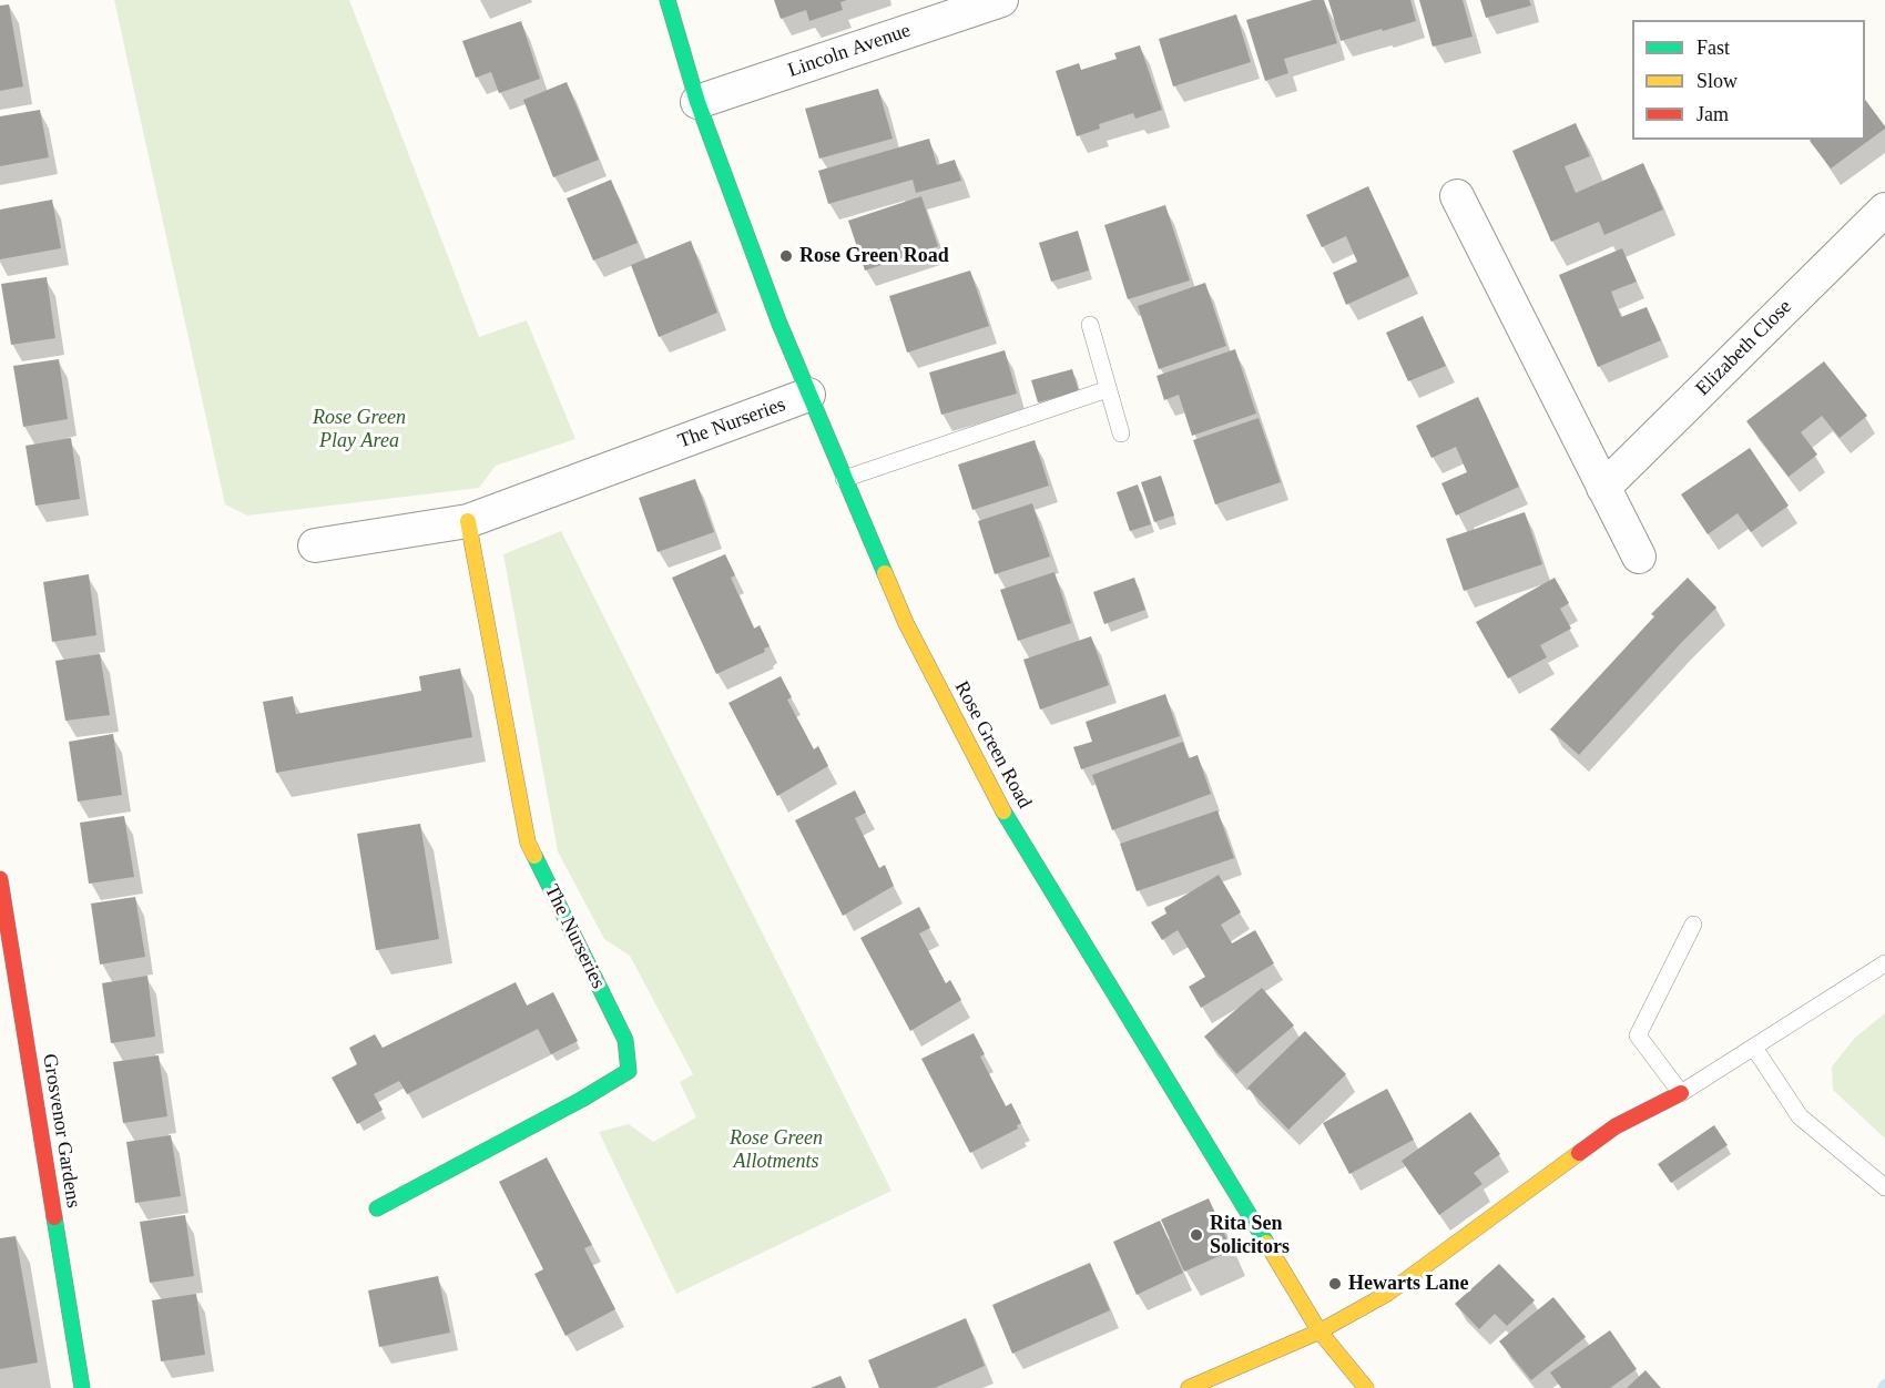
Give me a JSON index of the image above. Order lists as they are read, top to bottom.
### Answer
{
  "streets": {
    "street": [
      "Lincoln Avenue",
      "Elizabeth Close",
      "The Nurseries",
      "Rose Green Road",
      "Grosvenor Gardens"
    ]
  },
  "crossings": [
    ["Lincoln Avenue", "Rose Green Road"],
    ["The Nurseries", "Rose Green Road"]
  ],
  "parks": ["Rose Green Play Area", "Rose Green Allotments"],
  "places": ["Rose Green Road", "Rita Sen Solicitors", "Hewarts Lane"],
  "legend": ["Fast", "Slow", "Jam"]
}
